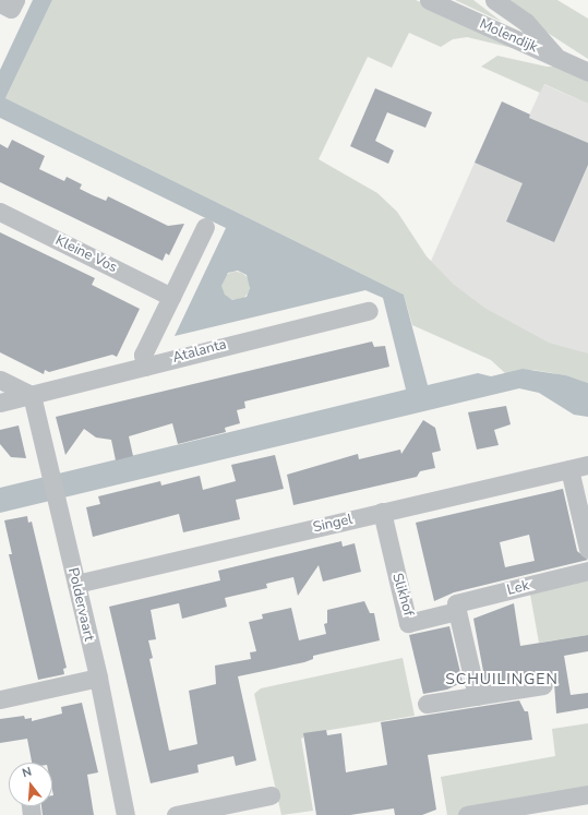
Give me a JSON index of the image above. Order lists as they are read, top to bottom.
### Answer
{
  "streets": {
    "street": [
      "Molendijk",
      "Kleine Vos",
      "Atalanta",
      "Singel",
      "Lek",
      "Slikhof",
      "Poldervaart"
    ]
  },
  "crossings": [
    ["Atalanta", "Poldervaart"],
    ["Singel", "Slikhof"],
    ["Singel", "Poldervaart"],
    ["Lek", "Slikhof"]
  ],
  "districts": ["SCHUILINGEN"],
  "north": "top"
}
